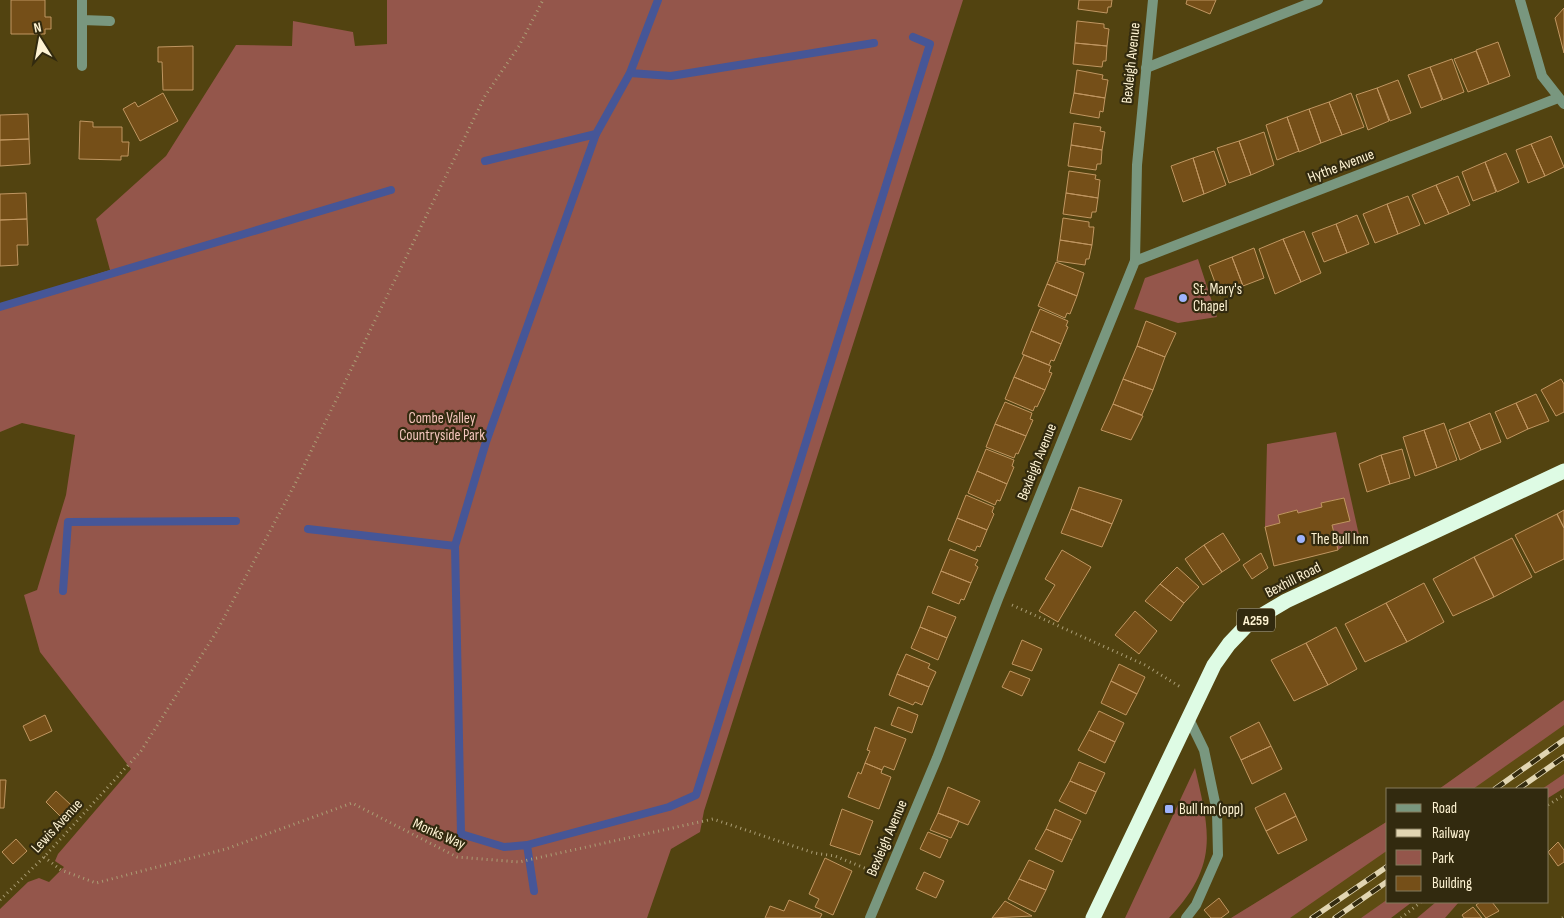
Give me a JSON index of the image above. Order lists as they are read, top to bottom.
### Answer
{
  "streets": {
    "highway": ["Bexhill Road", "A259"],
    "street": ["Bexleigh Avenue", "Hythe Avenue"],
    "path": ["Lewis Avenue", "Monks Way"]
  },
  "crossings": [
    ["Bexleigh Avenue", "Hythe Avenue"],
    ["Lewis Avenue", "Monks Way"]
  ],
  "parks": ["Combe Valley Countryside Park"],
  "places": {
    "other": ["St. Mary's Chapel", "The Bull Inn"],
    "transit": ["Bull Inn (opp)"]
  },
  "legend": [
    "Road",
    "Railway",
    "Park",
    "Building"
  ],
  "north": "top"
}
